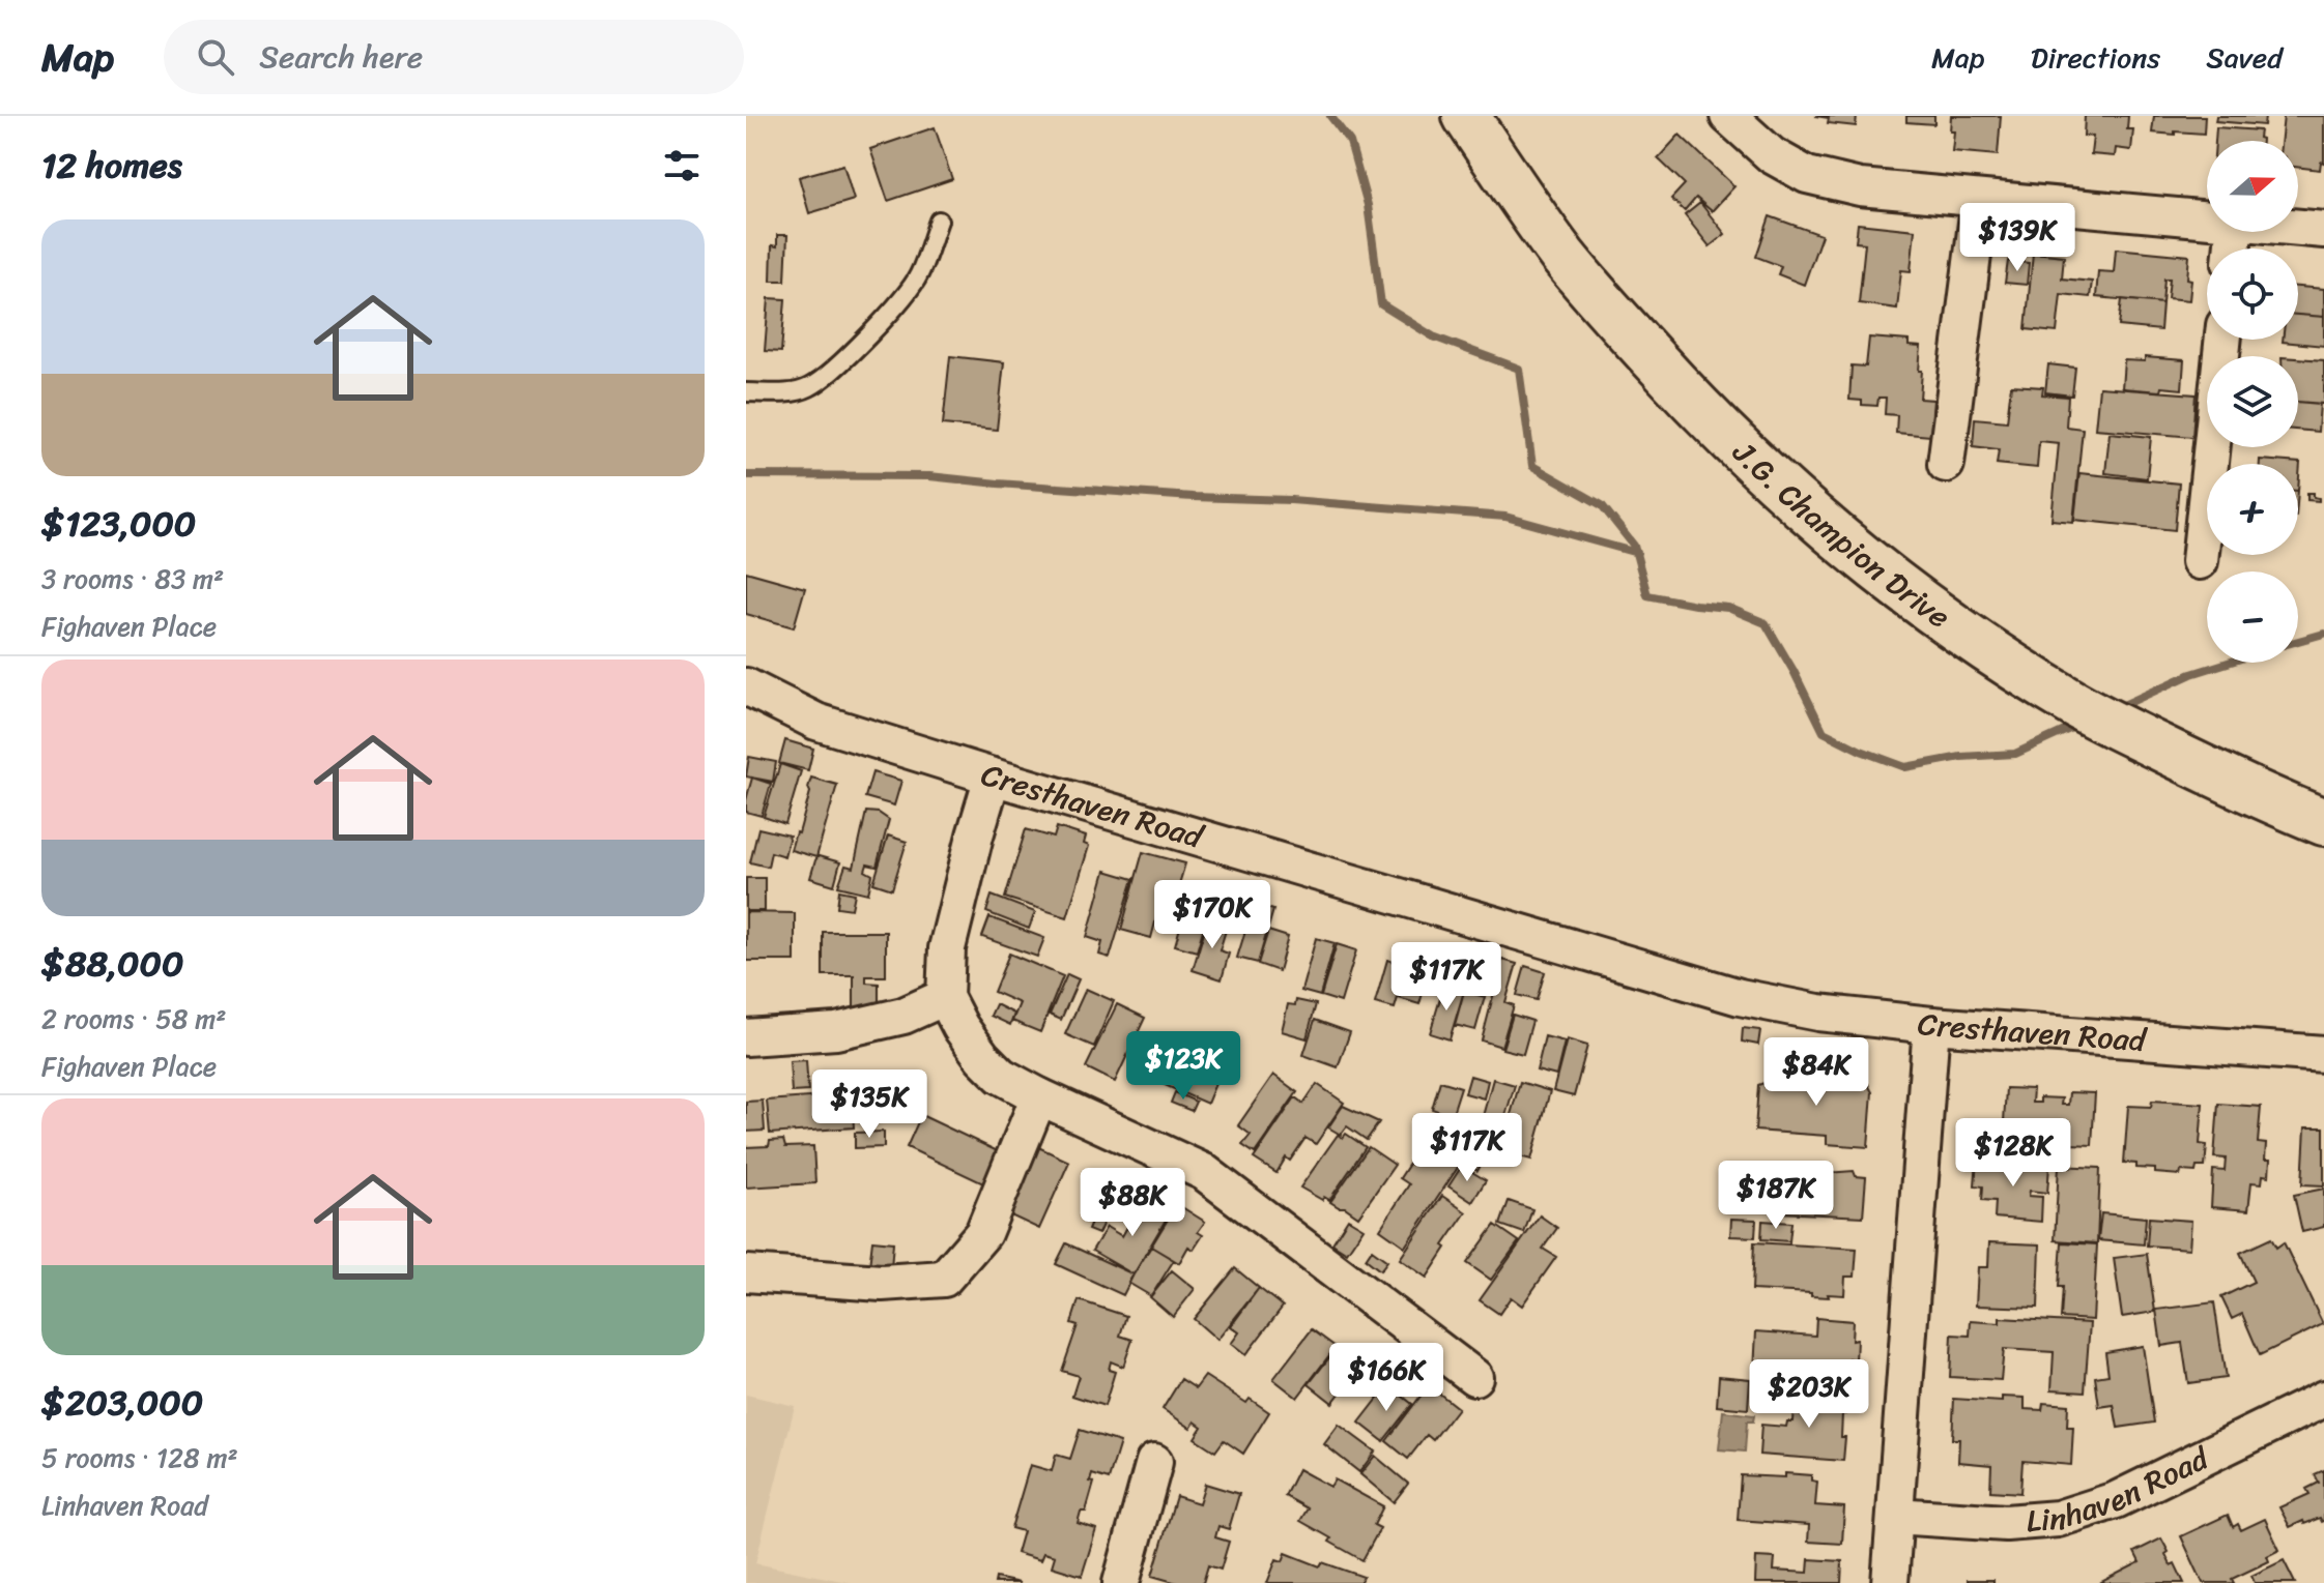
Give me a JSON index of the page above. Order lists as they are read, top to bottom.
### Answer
{
  "streets": {
    "main road": ["J.G. Champion Drive"],
    "street": ["Cresthaven Road", "Linhaven Road"]
  },
  "north": "right",
  "page": {
    "header": "Map",
    "search": "Search here",
    "nav": ["Map", "Directions", "Saved"],
    "heading": "12 homes",
    "map_buttons": ["+", "−"],
    "price": [
      "$139K",
      "$170K",
      "$117K",
      "$123K",
      "$84K",
      "$135K",
      "$117K",
      "$128K",
      "$187K",
      "$88K",
      "$166K",
      "$203K"
    ],
    "list": [
      {
        "name": "$123,000",
        "note": "3 rooms · 83 m² · Fighaven Place"
      },
      {
        "name": "$88,000",
        "note": "2 rooms · 58 m² · Fighaven Place"
      },
      {
        "name": "$203,000",
        "note": "5 rooms · 128 m² · Linhaven Road"
      }
    ]
  }
}
